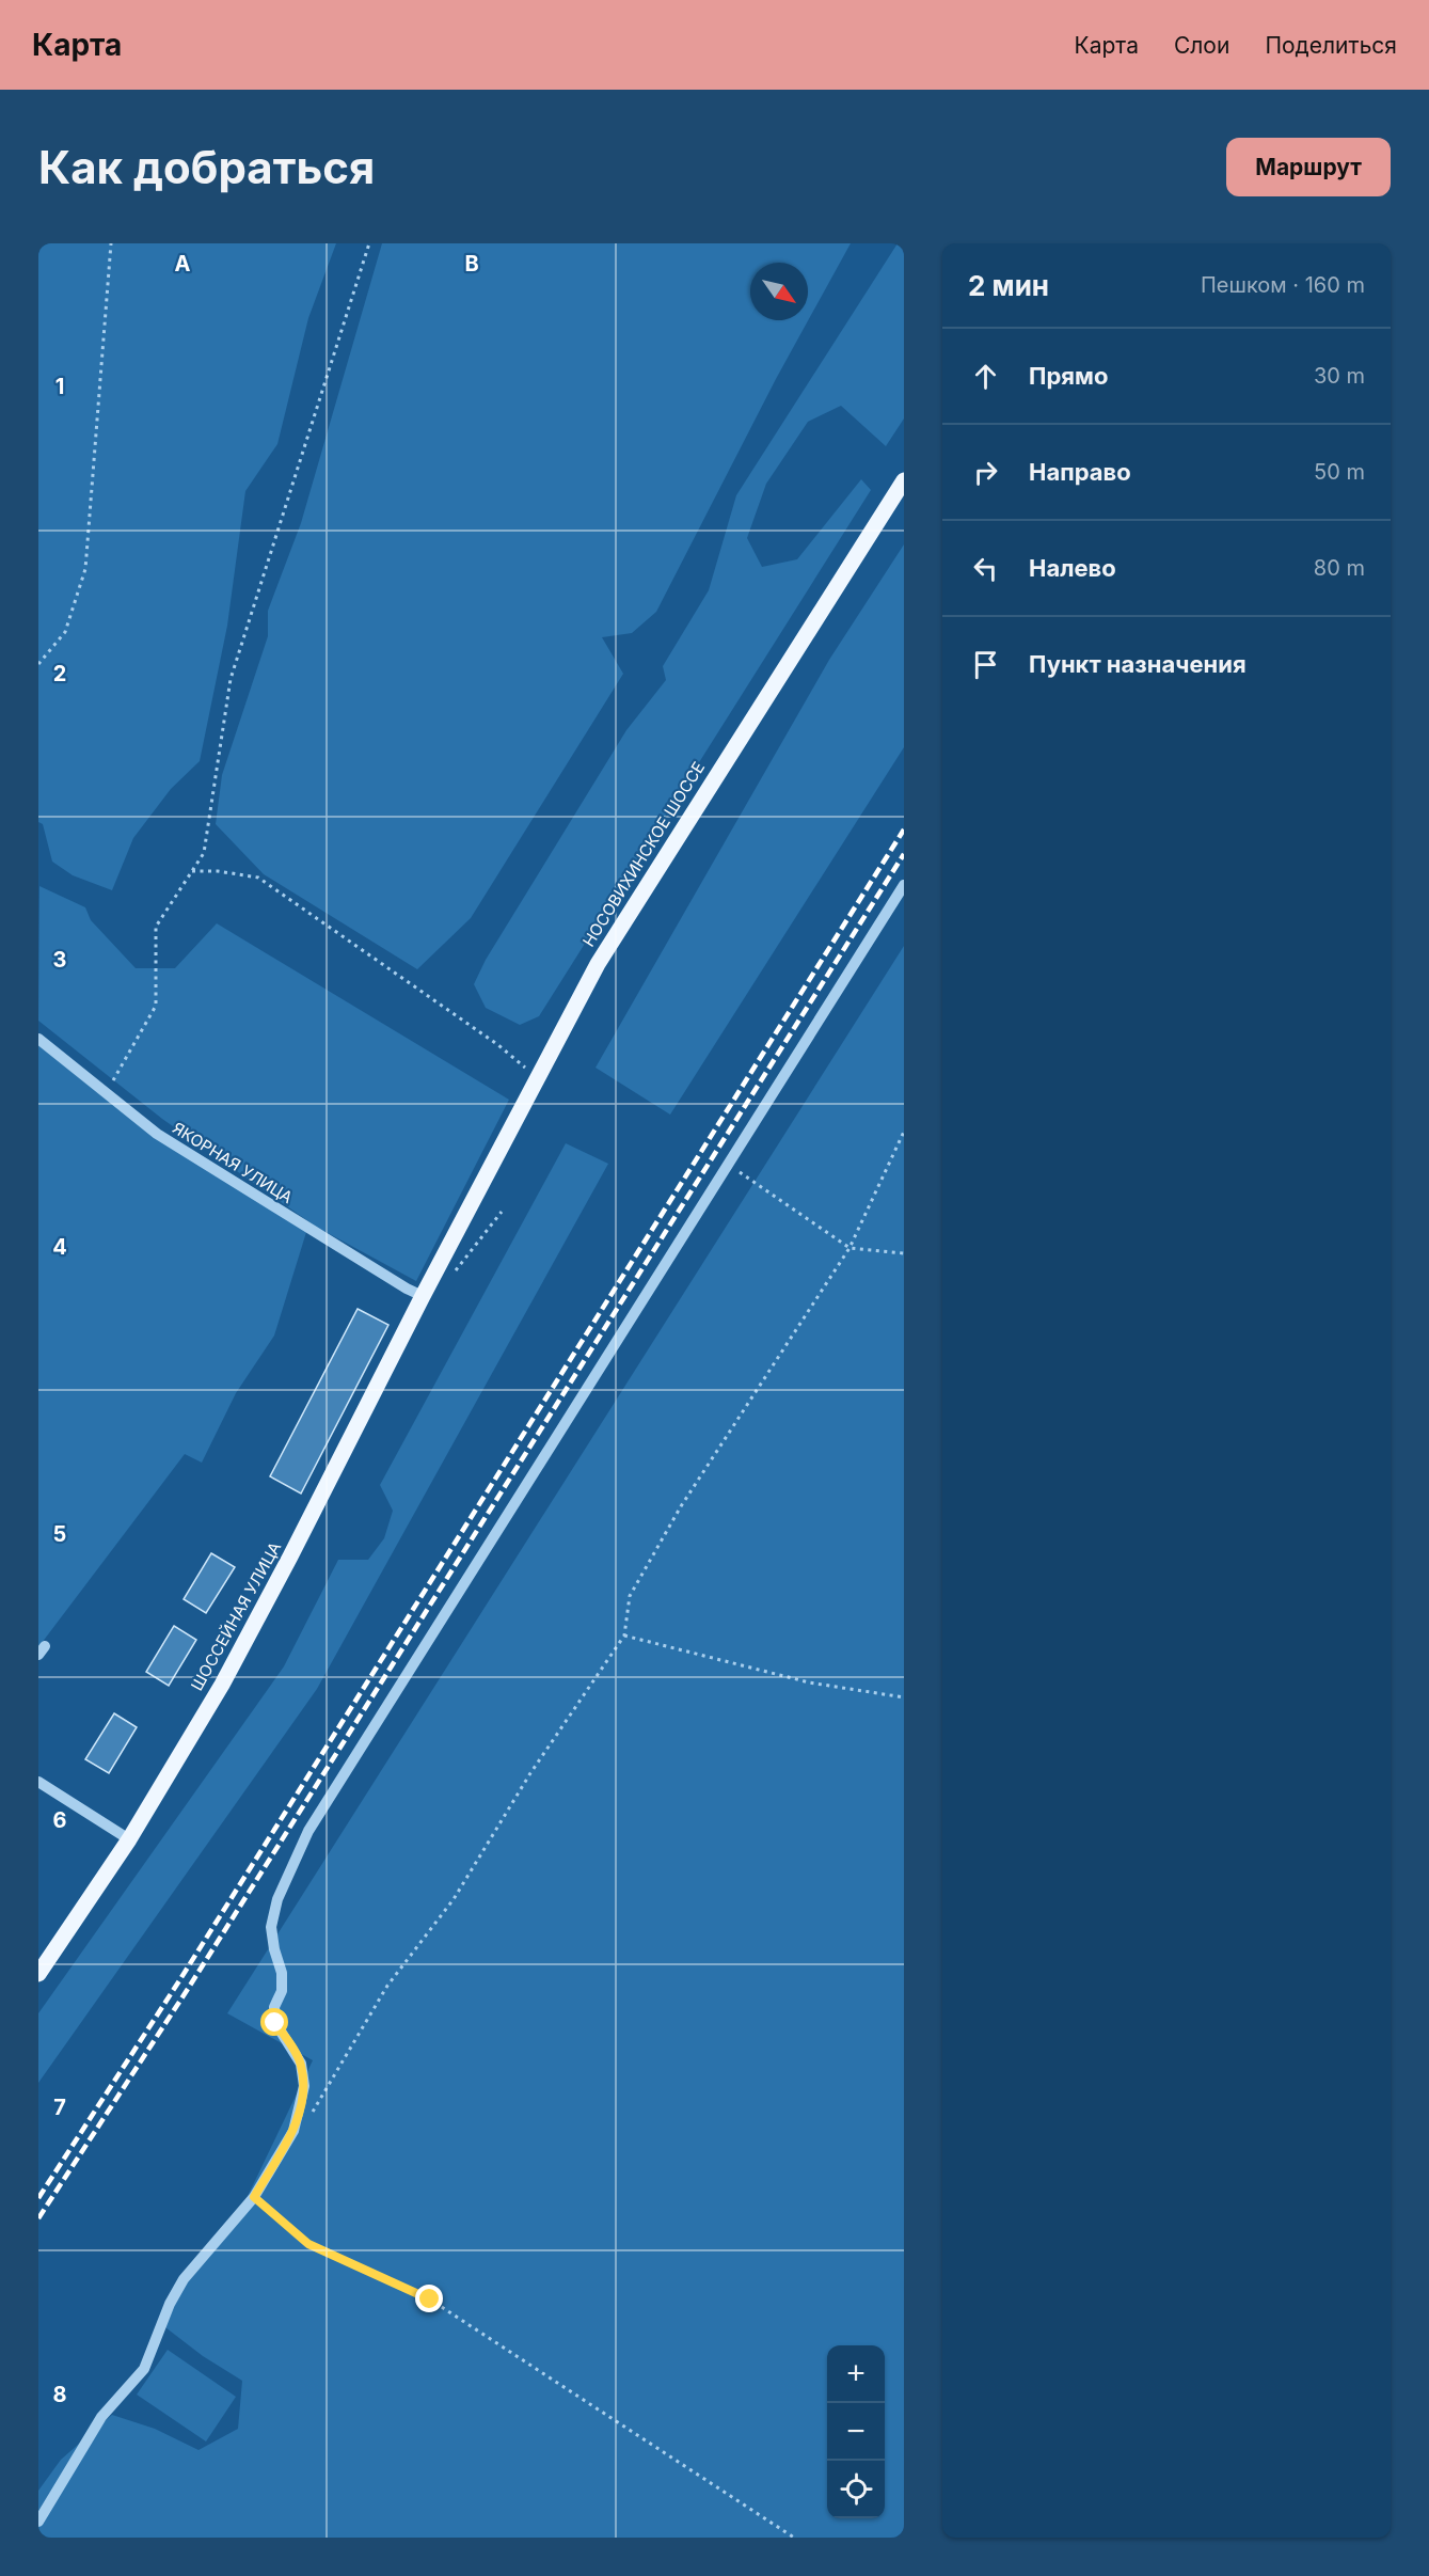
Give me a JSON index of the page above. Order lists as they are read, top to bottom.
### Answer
{
  "streets": {
    "main road": ["НОСОВИХИНСКОЕ ШОССЕ", "ШОССЕЙНАЯ УЛИЦА"],
    "street": ["ЯКОРНАЯ УЛИЦА"]
  },
  "crossings": [
    ["НОСОВИХИНСКОЕ ШОССЕ", "ШОССЕЙНАЯ УЛИЦА"],
    ["ЯКОРНАЯ УЛИЦА", "ШОССЕЙНАЯ УЛИЦА"]
  ],
  "north": "bottom right",
  "page": {
    "header": "Карта",
    "nav": ["Карта", "Слои", "Поделиться"],
    "buttons": "Маршрут",
    "title": "Как добраться",
    "heading": ["2 мин", "Пешком · 160 m"],
    "list": [
      ["Прямо", "30 m"],
      ["Направо", "50 m"],
      ["Налево", "80 m"],
      "Пункт назначения"
    ],
    "map_buttons": ["+", "−"]
  },
  "grid": {
    "columns": ["A", "B"],
    "rows": [
      "1",
      "2",
      "3",
      "4",
      "5",
      "6",
      "7",
      "8"
    ]
  }
}
